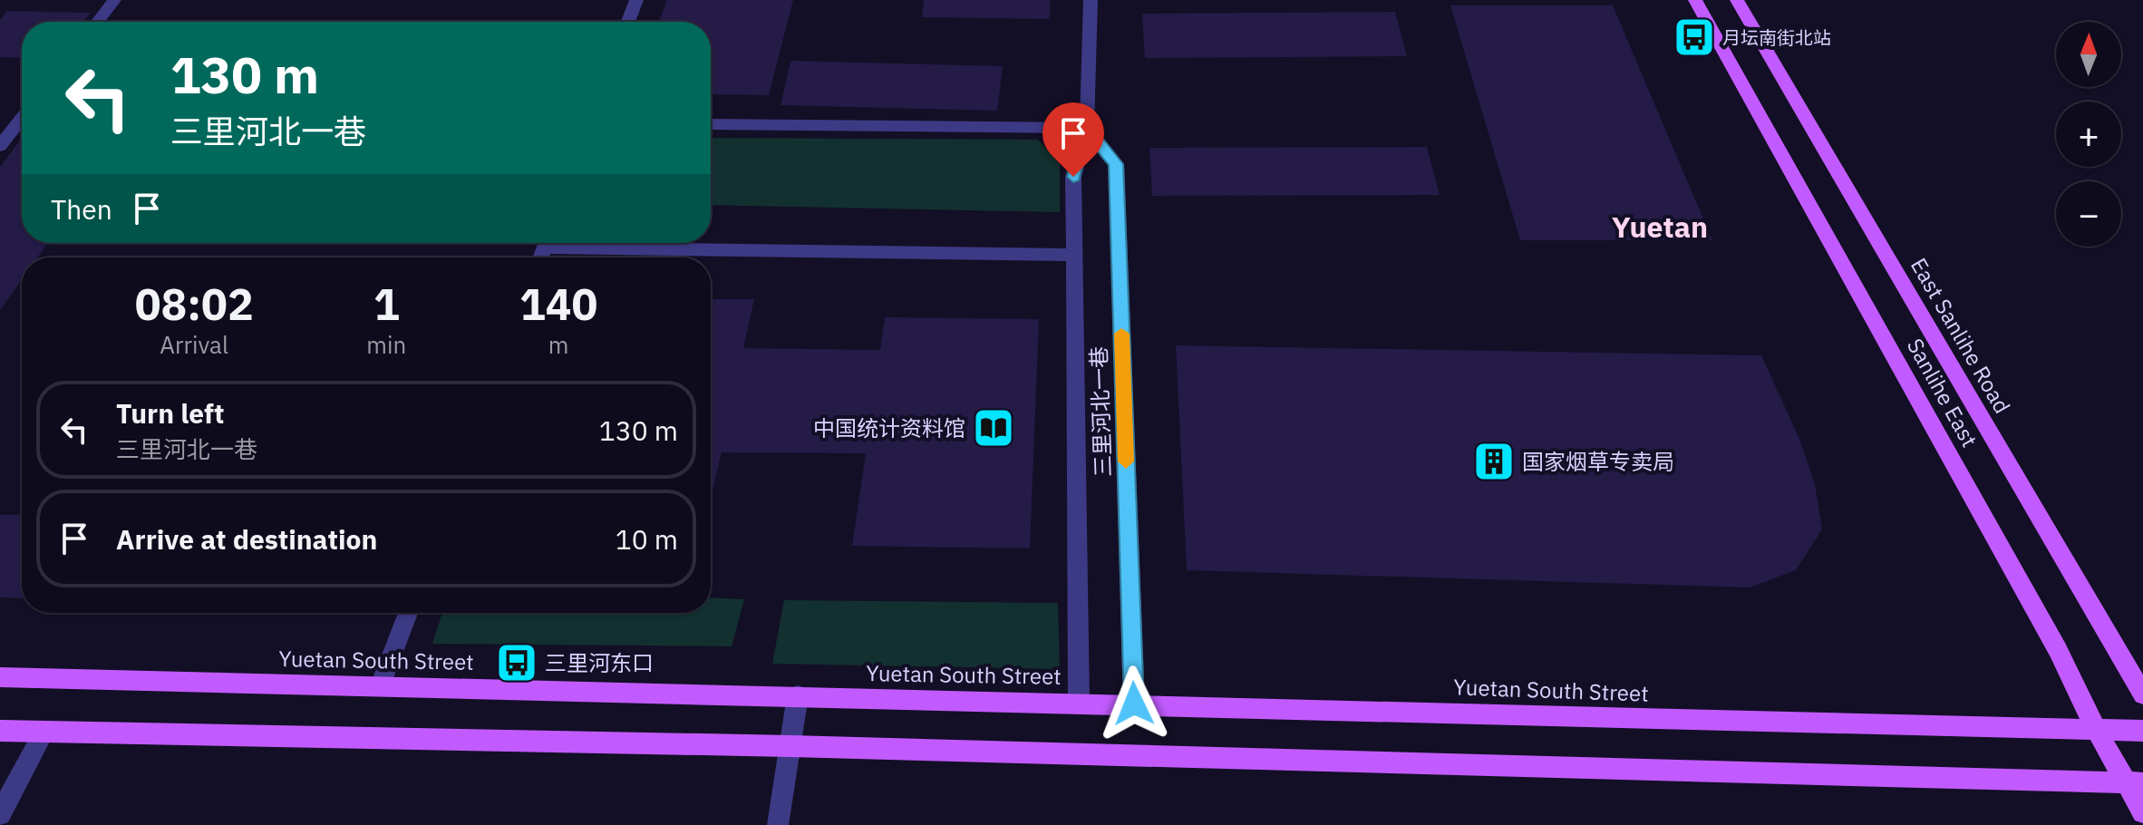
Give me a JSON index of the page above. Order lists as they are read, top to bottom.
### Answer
{
  "streets": {
    "main road": ["East Sanlihe Road", "Sanlihe East", "Yuetan South Street"],
    "street": ["三里河北一巷"]
  },
  "crossings": [
    ["Sanlihe East", "Yuetan South Street"],
    ["三里河北一巷", "Yuetan South Street"]
  ],
  "districts": ["Yuetan"],
  "places": {
    "bus stop": ["月坛南街北站", "三里河东口"],
    "library": ["中国统计资料馆"],
    "building": ["国家烟草专卖局"]
  },
  "north": "top",
  "page": {
    "map_buttons": ["+", "−"],
    "turn": ["130 m", "三里河北一巷"],
    "then": "Then",
    "eta": [
      "08:02",
      "Arrival",
      "1",
      "min",
      "140",
      "m"
    ],
    "list": [
      {
        "name": "Turn left",
        "note": "三里河北一巷",
        "value": "130 m"
      },
      {
        "name": "Arrive at destination",
        "value": "10 m"
      }
    ]
  }
}
